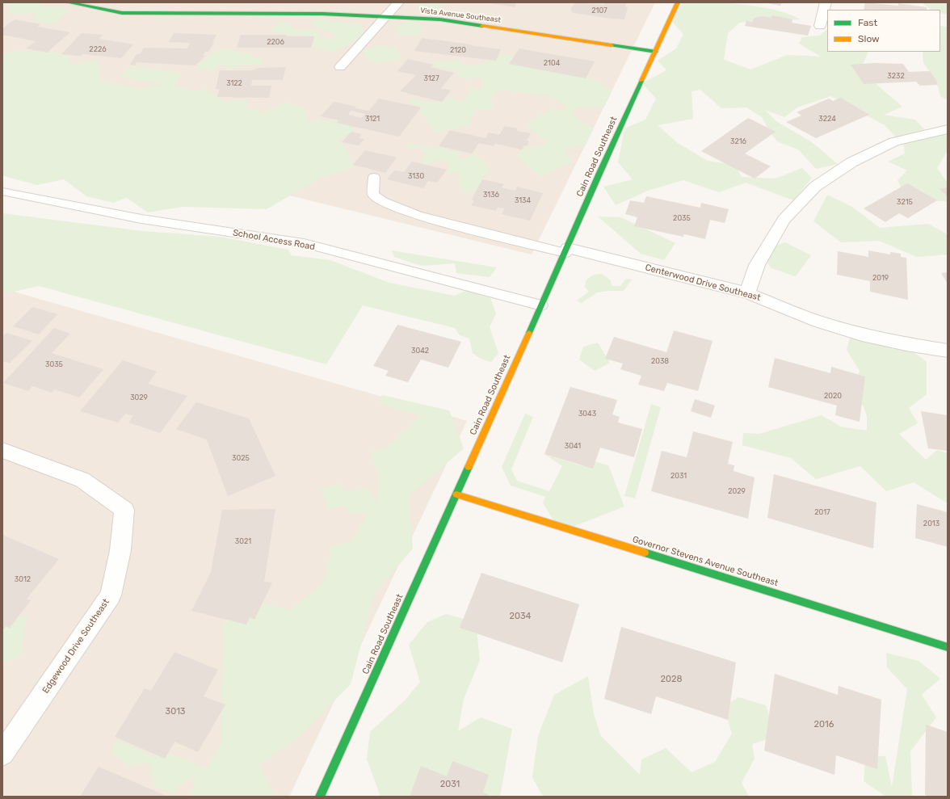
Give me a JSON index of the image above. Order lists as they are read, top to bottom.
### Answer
{
  "streets": {
    "street": [
      "Vista Avenue Southeast",
      "Cain Road Southeast",
      "Centerwood Drive Southeast",
      "Governor Stevens Avenue Southeast",
      "Edgewood Drive Southeast"
    ],
    "lane": ["School Access Road"]
  },
  "crossings": [
    ["Vista Avenue Southeast", "Cain Road Southeast"],
    ["Cain Road Southeast", "School Access Road"],
    ["Cain Road Southeast", "Centerwood Drive Southeast"],
    ["Cain Road Southeast", "Governor Stevens Avenue Southeast"]
  ],
  "house_numbers": [
    "2107",
    "2206",
    "2226",
    "2120",
    "2104",
    "3232",
    "3127",
    "3122",
    "3121",
    "3224",
    "3216",
    "3130",
    "3136",
    "3134",
    "3215",
    "2035",
    "2019",
    "3042",
    "2038",
    "3035",
    "2020",
    "3029",
    "3043",
    "3041",
    "3025",
    "2031",
    "2029",
    "2017",
    "2013",
    "3021",
    "3012",
    "2034",
    "2028",
    "3013",
    "2016",
    "2031"
  ],
  "legend": ["Fast", "Slow"]
}
